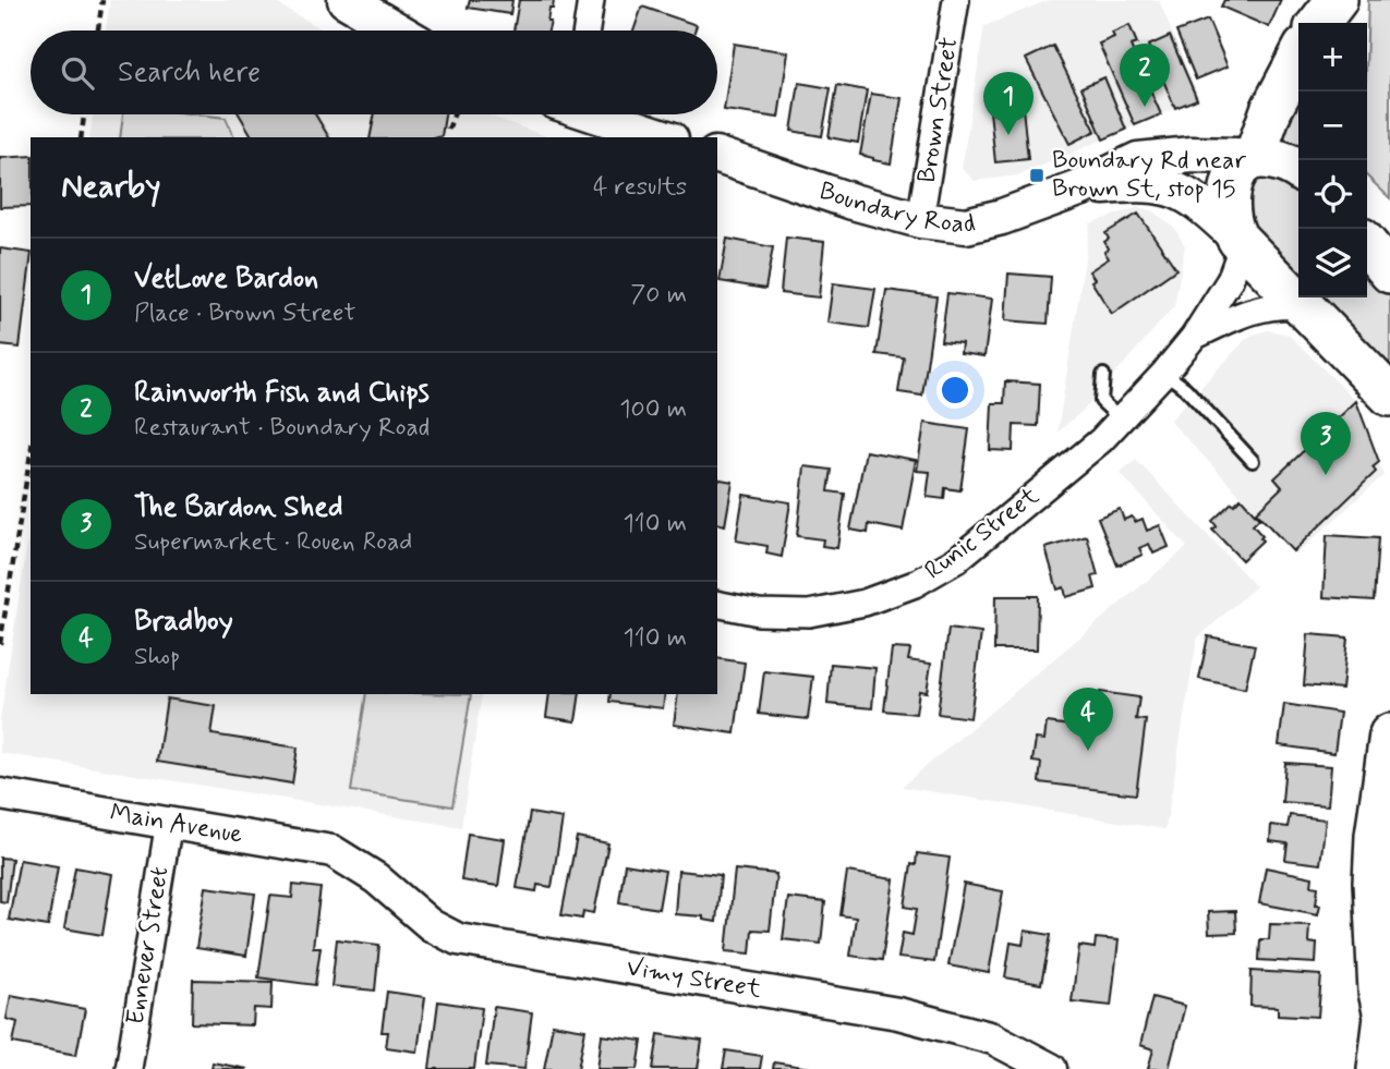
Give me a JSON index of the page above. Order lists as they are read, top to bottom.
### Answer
{
  "streets": {
    "main road": ["Boundary Road"],
    "street": [
      "Brown Street",
      "Runic Street",
      "Main Avenue",
      "Ennever Street",
      "Vimy Street"
    ]
  },
  "crossings": [
    ["Brown Street", "Boundary Road"],
    ["Boundary Road", "Runic Street"],
    ["Main Avenue", "Ennever Street"],
    ["Main Avenue", "Vimy Street"]
  ],
  "places": {
    "transit": ["Boundary Rd near Brown St, stop 15"]
  },
  "page": {
    "map_buttons": ["+", "−"],
    "search": "Search here",
    "pins": [
      "2",
      "1",
      "3",
      "4"
    ],
    "heading": ["Nearby", "4 results"],
    "list": [
      {
        "mark": "1",
        "name": "VetLove Bardon",
        "note": "Place · Brown Street",
        "value": "70 m"
      },
      {
        "mark": "2",
        "name": "Rainworth Fish and Chips",
        "note": "Restaurant · Boundary Road",
        "value": "100 m"
      },
      {
        "mark": "3",
        "name": "The Bardon Shed",
        "note": "Supermarket · Rouen Road",
        "value": "110 m"
      },
      {
        "mark": "4",
        "name": "Bradboy",
        "note": "Shop",
        "value": "110 m"
      }
    ]
  }
}
